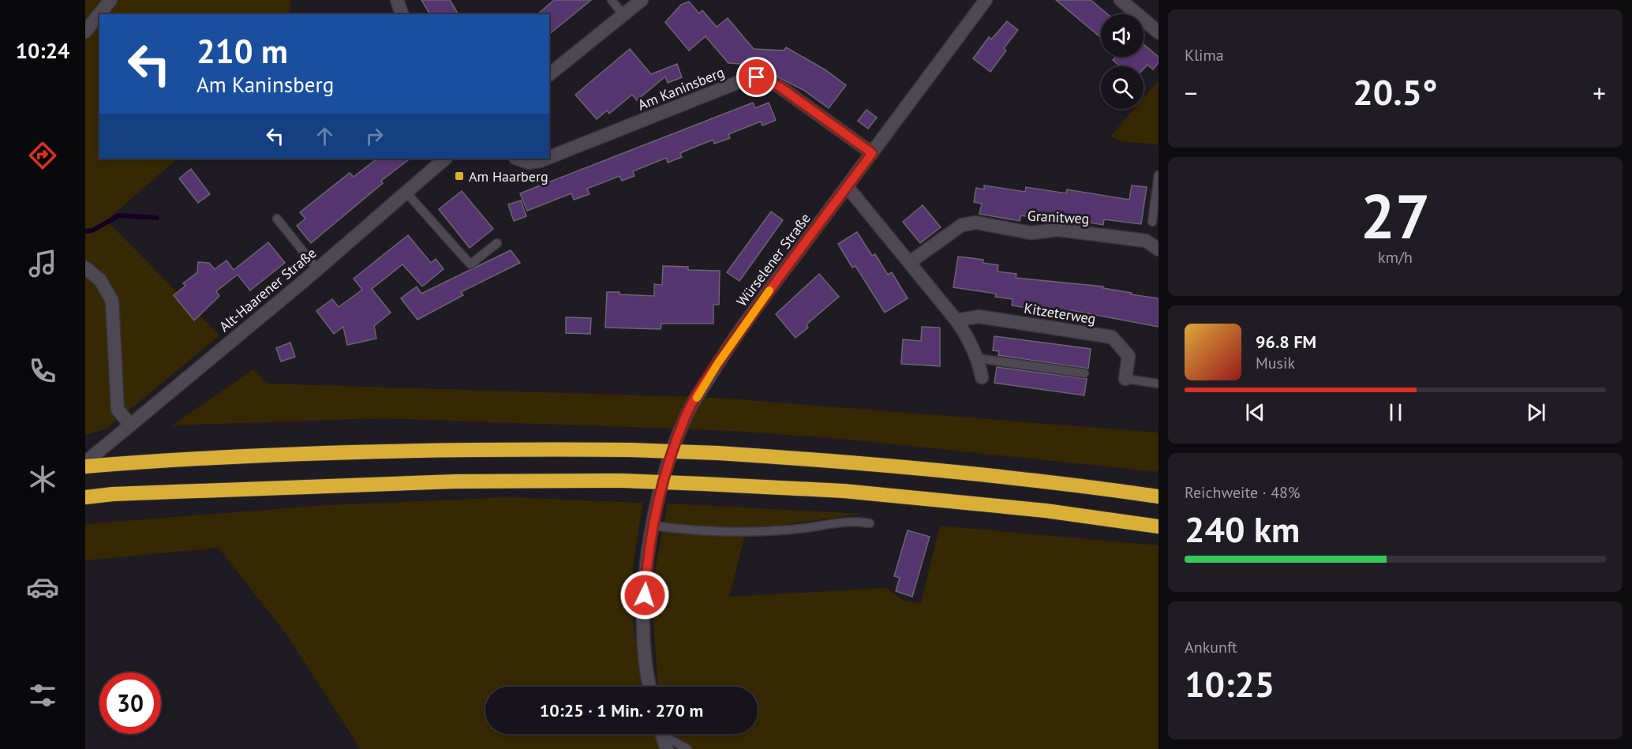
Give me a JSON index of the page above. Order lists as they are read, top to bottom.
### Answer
{
  "streets": {
    "street": [
      "Am Kaninsberg",
      "Granitweg",
      "Würselener Straße",
      "Alt-Haarener Straße",
      "Kitzeterweg"
    ]
  },
  "crossings": [
    ["Am Kaninsberg", "Würselener Straße"]
  ],
  "places": {
    "transit": ["Am Haarberg"]
  },
  "page": {
    "tabs": "10:24",
    "tile": [
      "Klima",
      ["27", "km/h"],
      ["Reichweite · 48%", "240 km"],
      ["Ankunft", "10:25"]
    ],
    "turn": ["210 m", "Am Kaninsberg"],
    "heat": ["−", "20.5°", "+"],
    "song": ["96.8 FM", "Musik"],
    "limit": "30",
    "trip": "10:25 · 1 Min. · 270 m"
  }
}
